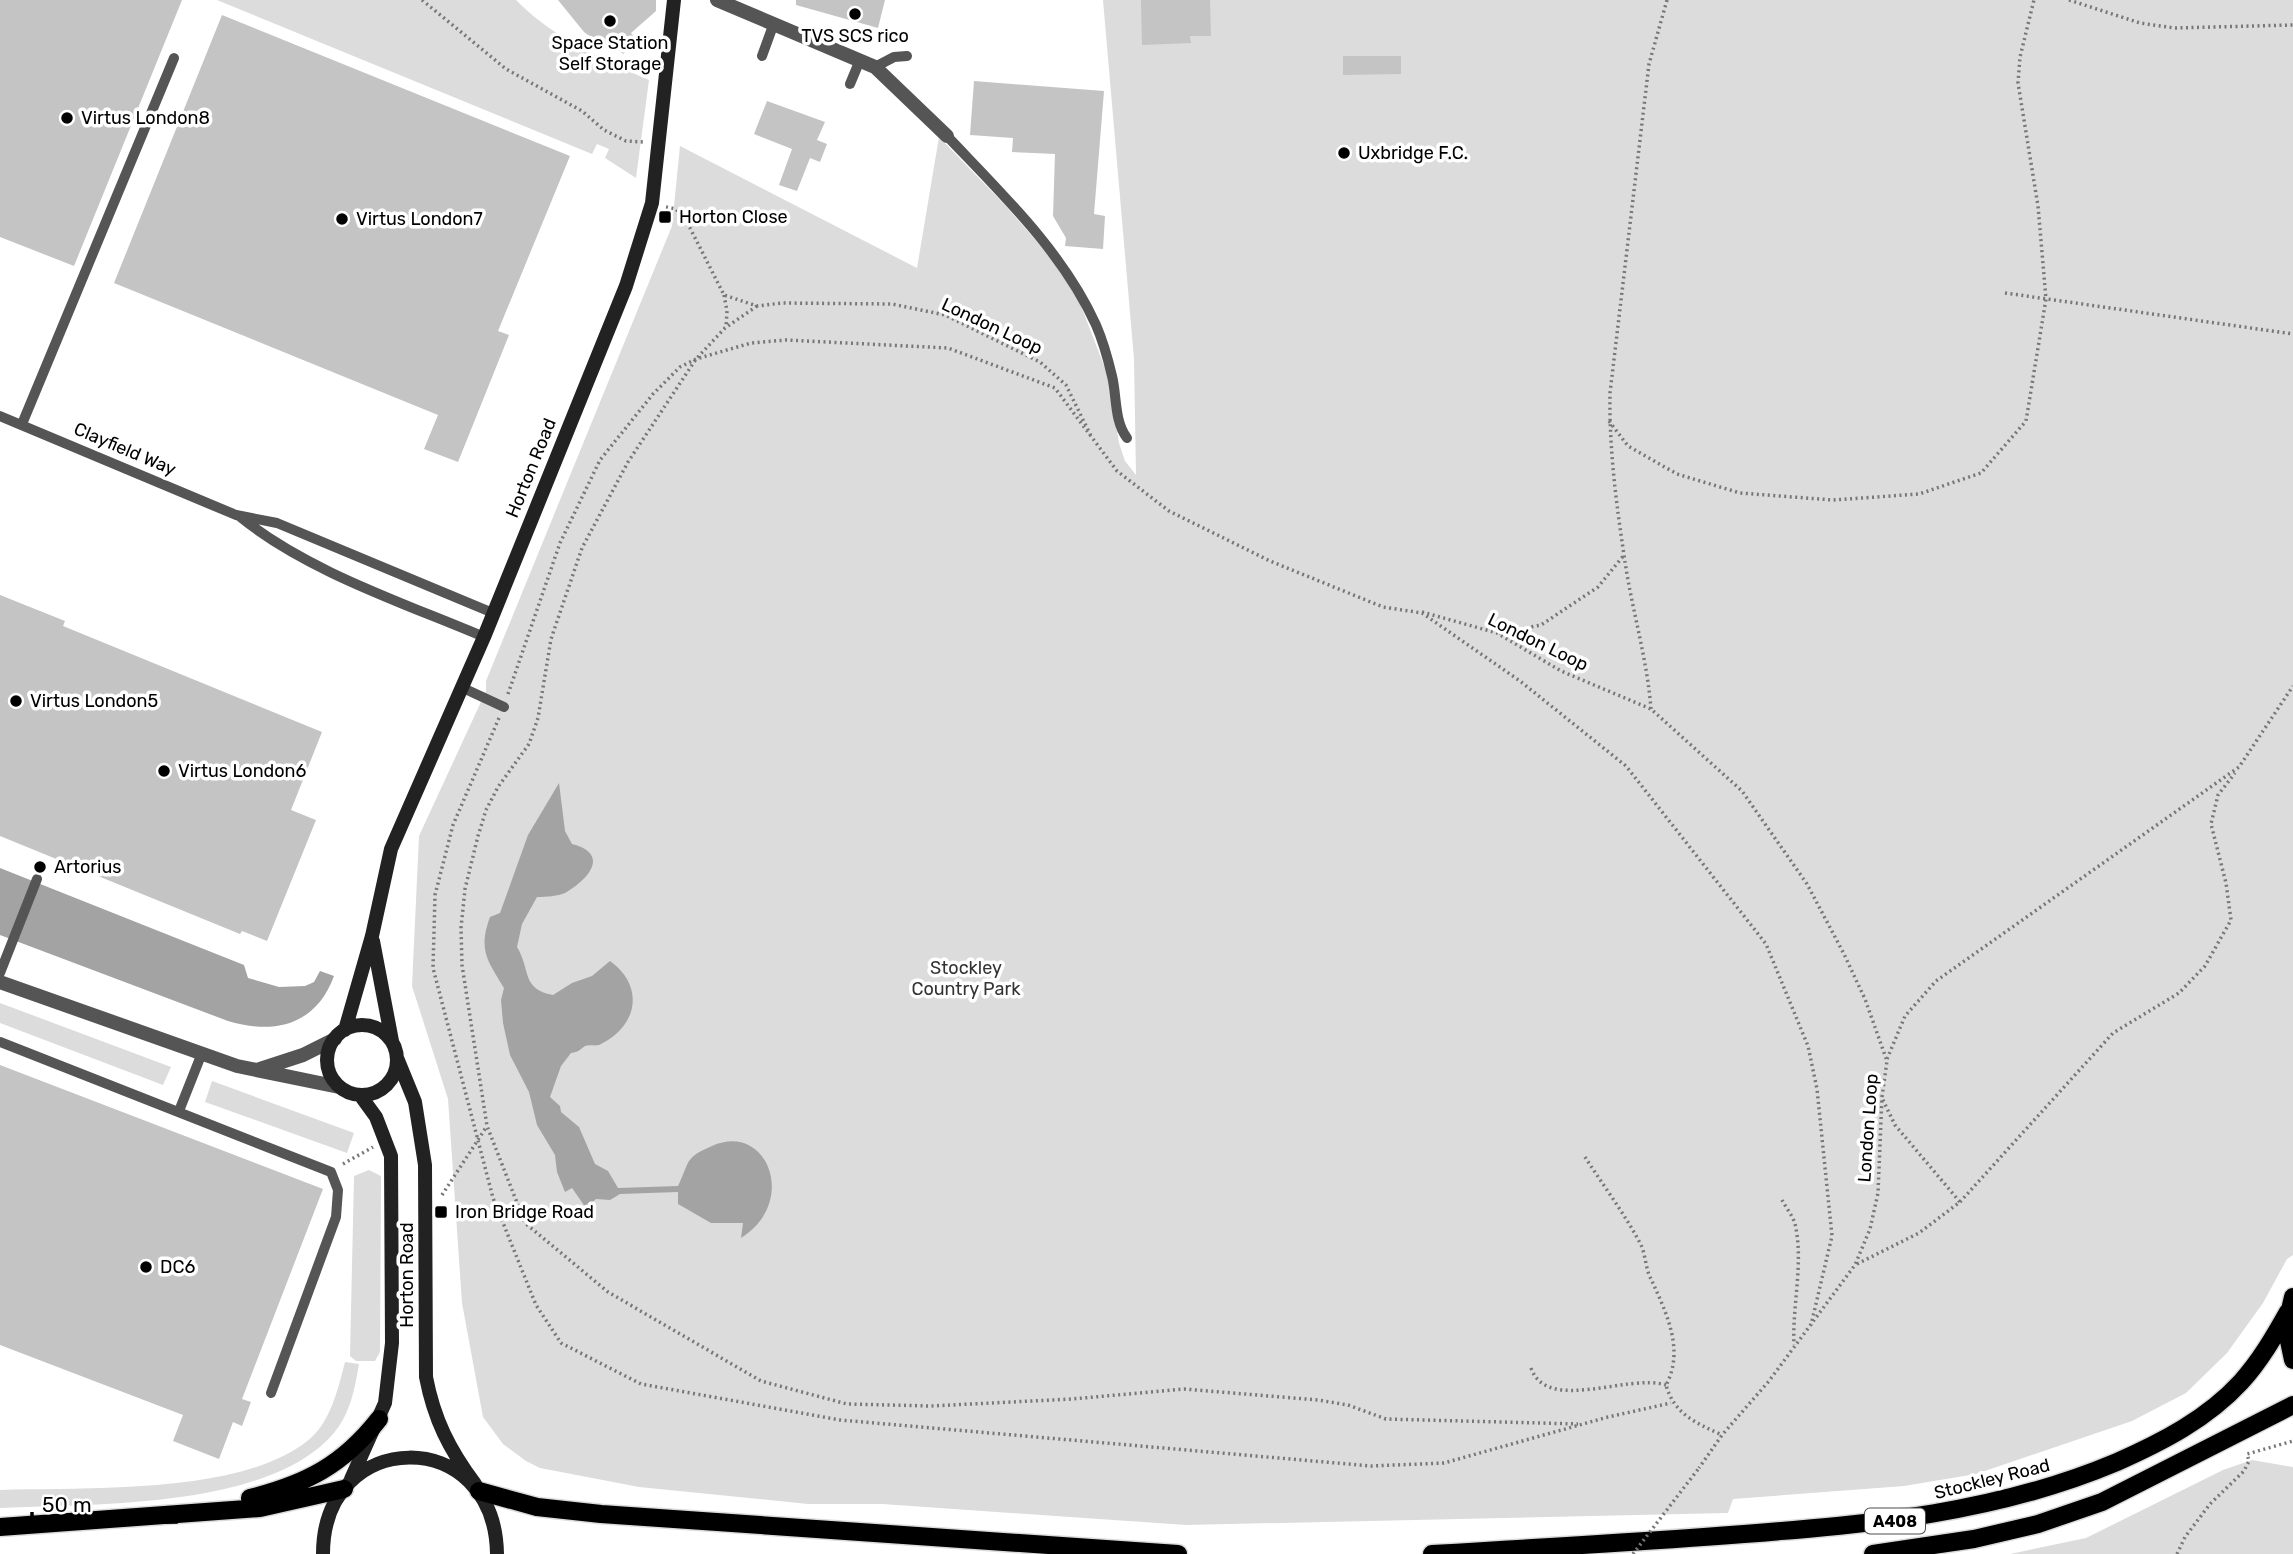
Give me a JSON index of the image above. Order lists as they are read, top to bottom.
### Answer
{
  "streets": {
    "main road": ["Stockley Road", "A408"],
    "street": ["Horton Road"],
    "lane": ["Clayfield Way"],
    "path": ["London Loop"]
  },
  "parks": ["Stockley Country Park"],
  "places": {
    "other": [
      "TVS SCS rico",
      "Space Station Self Storage",
      "Virtus London8",
      "Uxbridge F.C.",
      "Virtus London7",
      "Virtus London5",
      "Virtus London6",
      "Artorius",
      "DC6"
    ],
    "transit": ["Horton Close", "Iron Bridge Road"]
  },
  "scale_bar": "50 m"
}
